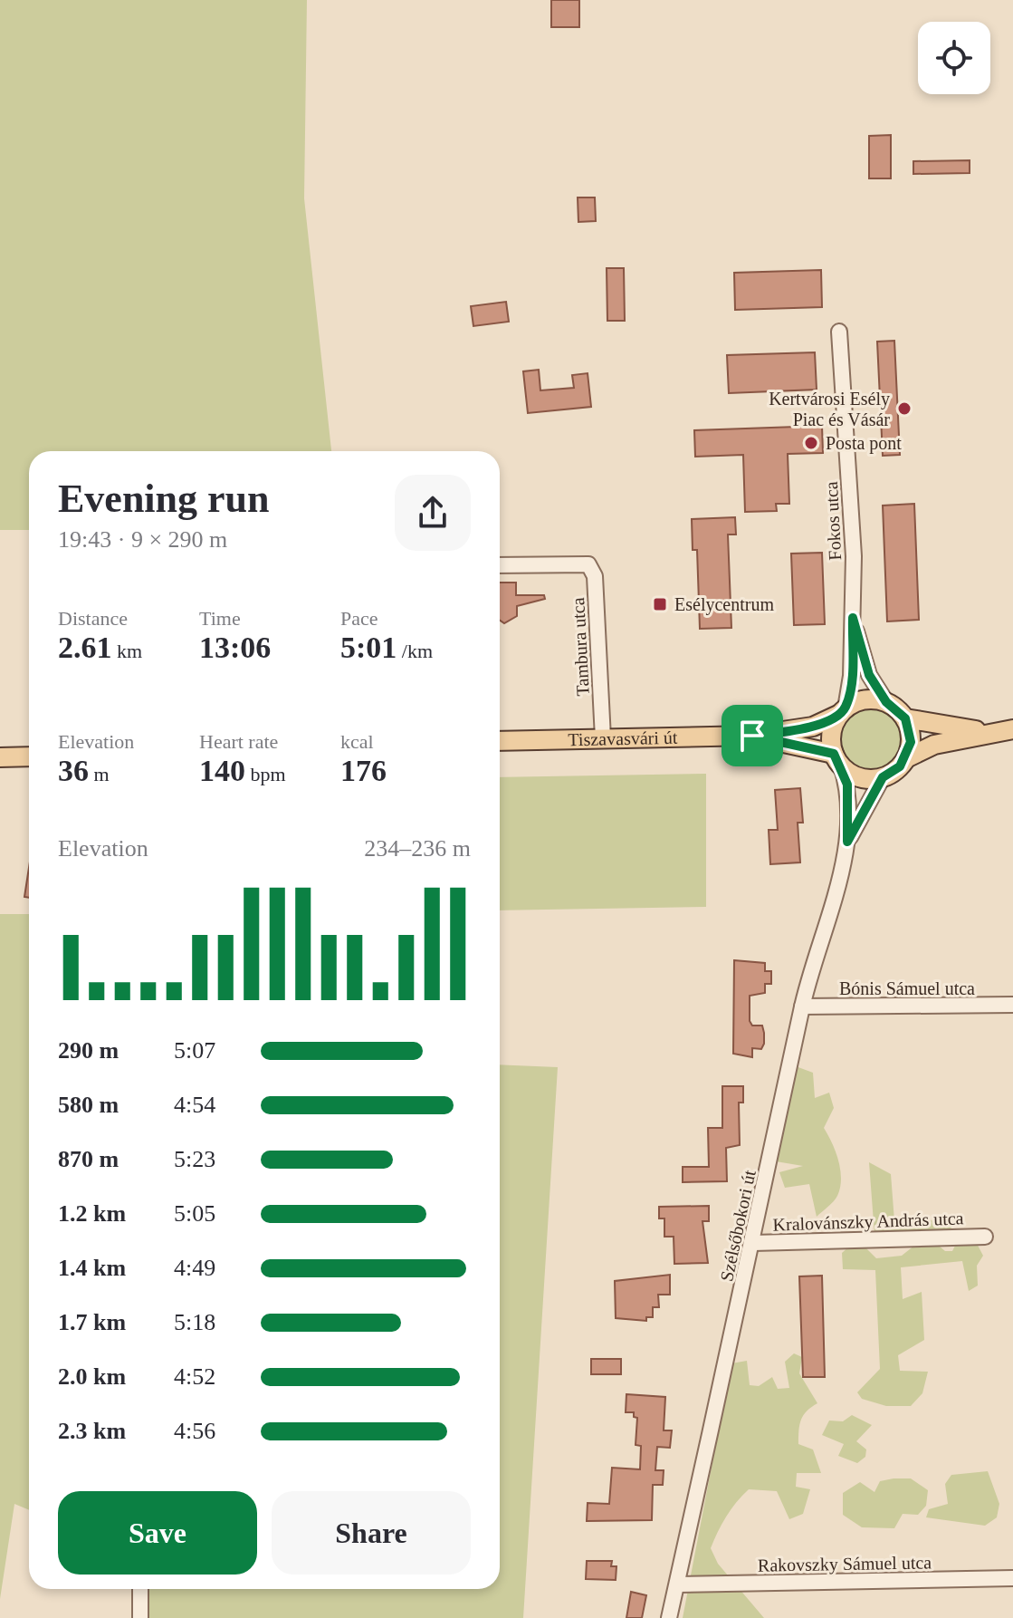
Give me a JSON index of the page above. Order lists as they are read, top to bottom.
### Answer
{
  "streets": {
    "main road": ["Tiszavasvári út"],
    "street": [
      "Fokos utca",
      "Tambura utca",
      "Bónis Sámuel utca",
      "Kralovánszky András utca",
      "Szélsőbokori út",
      "Rakovszky Sámuel utca"
    ]
  },
  "crossings": [
    ["Tambura utca", "Tiszavasvári út"],
    ["Bónis Sámuel utca", "Szélsőbokori út"],
    ["Kralovánszky András utca", "Szélsőbokori út"],
    ["Szélsőbokori út", "Rakovszky Sámuel utca"]
  ],
  "places": {
    "other": ["Kertvárosi Esély Piac és Vásár", "Posta pont"],
    "transit": ["Esélycentrum"]
  },
  "page": {
    "heading": ["Evening run", "19:43 · 9 × 290 m"],
    "stats": [
      ["Distance", "2.61 km"],
      ["Time", "13:06"],
      ["Pace", "5:01 /km"],
      ["Elevation", "36 m"],
      ["Heart rate", "140 bpm"],
      ["kcal", "176"]
    ],
    "chart": ["Elevation", "234–236 m"],
    "list": [
      {
        "name": "290 m",
        "note": "5:07"
      },
      {
        "name": "580 m",
        "note": "4:54"
      },
      {
        "name": "870 m",
        "note": "5:23"
      },
      {
        "name": "1.2 km",
        "note": "5:05"
      },
      {
        "name": "1.4 km",
        "note": "4:49"
      },
      {
        "name": "1.7 km",
        "note": "5:18"
      },
      {
        "name": "2.0 km",
        "note": "4:52"
      },
      {
        "name": "2.3 km",
        "note": "4:56"
      }
    ],
    "buttons": ["Save", "Share"]
  }
}
